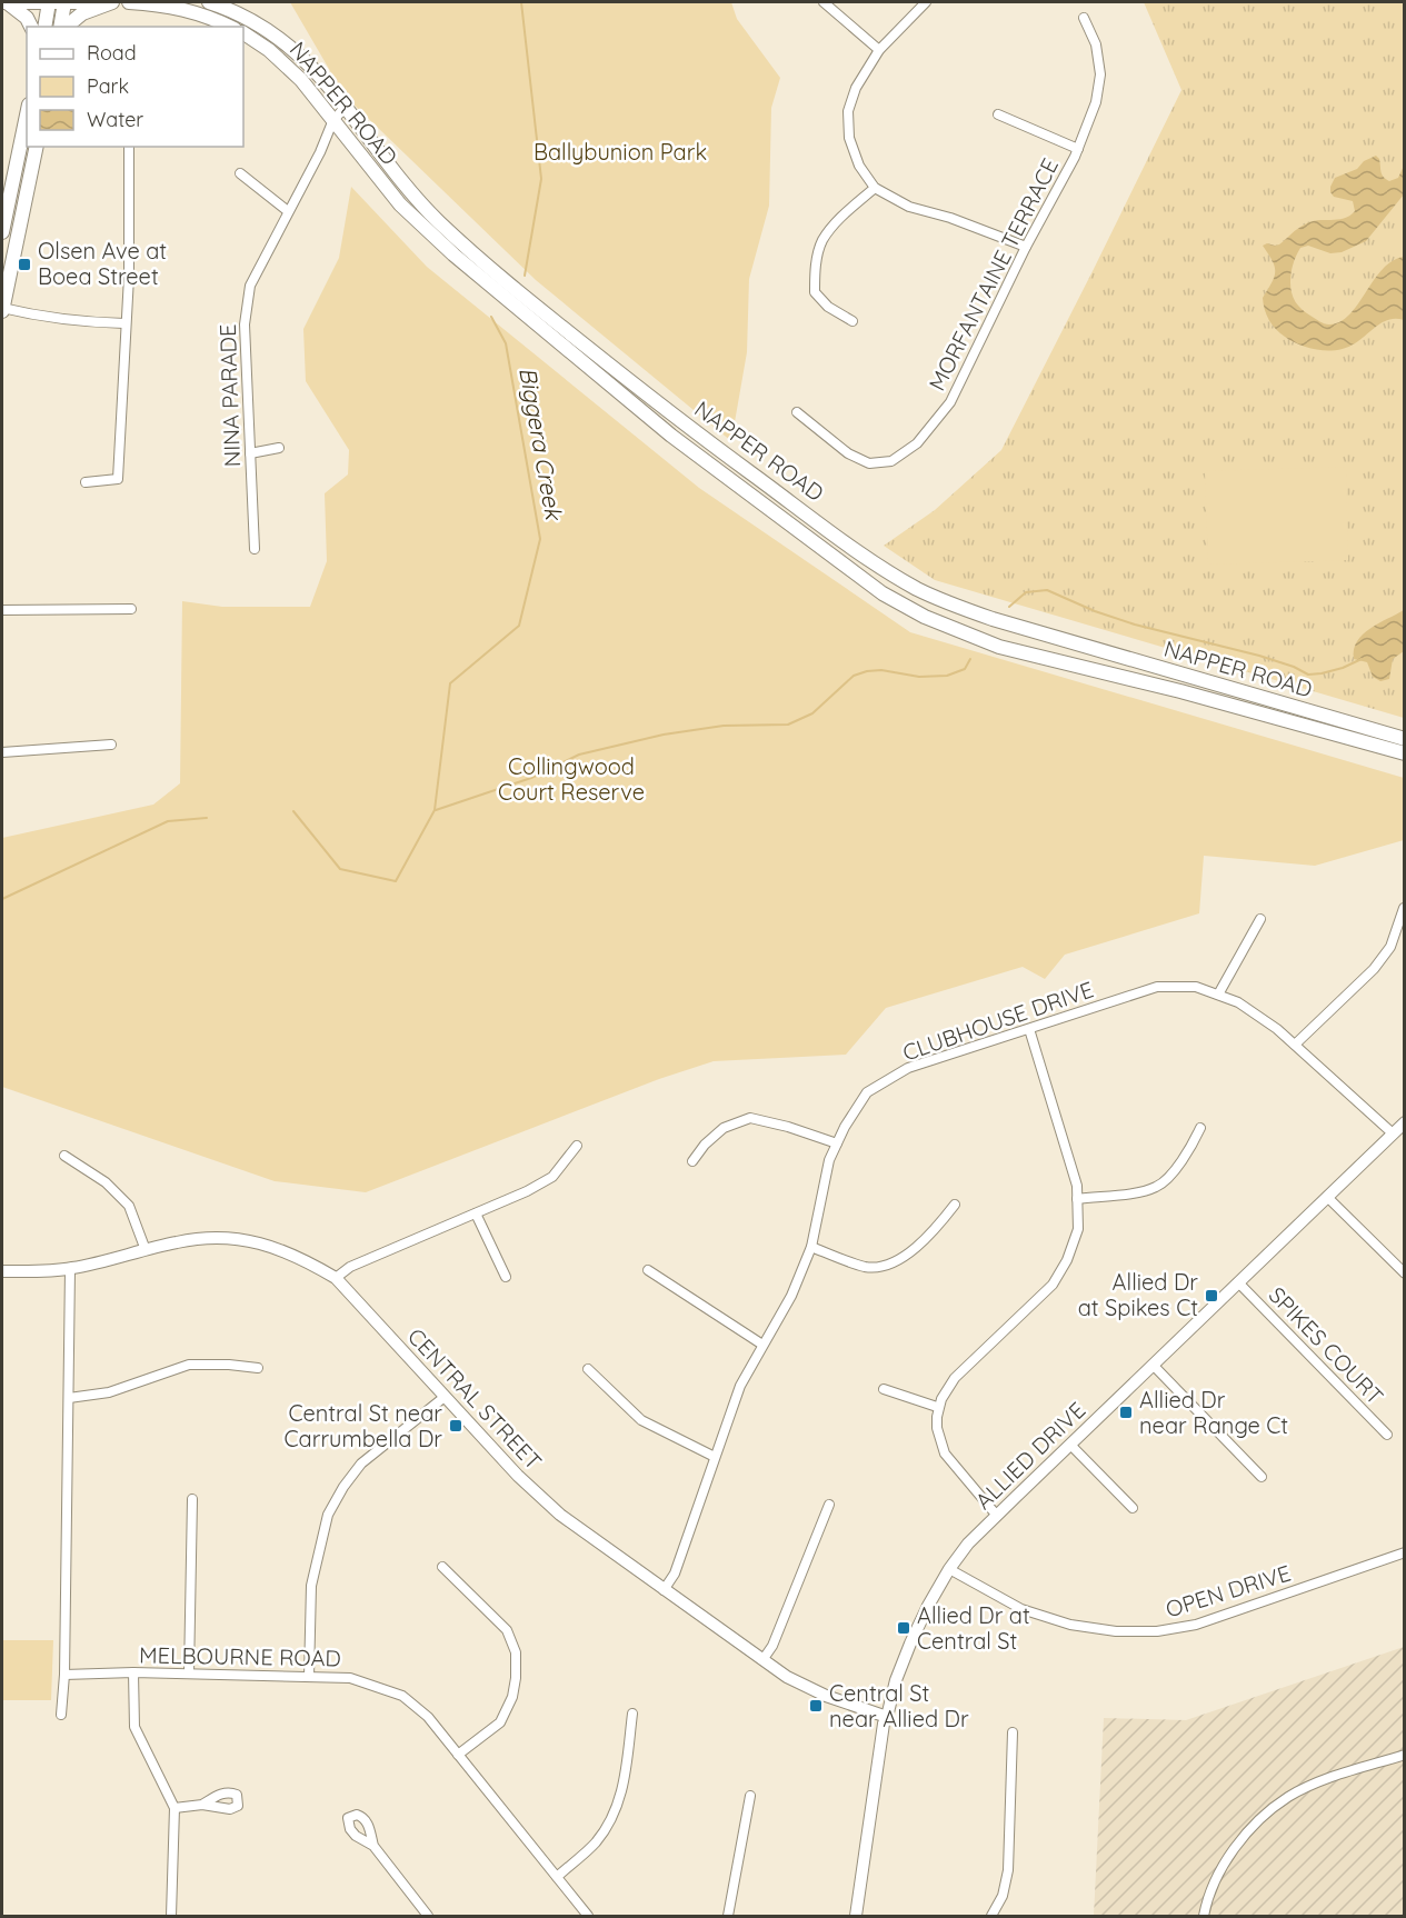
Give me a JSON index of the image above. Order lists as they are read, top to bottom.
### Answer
{
  "streets": {
    "main road": ["NAPPER ROAD"],
    "street": [
      "MORFANTAINE TERRACE",
      "NINA PARADE",
      "CLUBHOUSE DRIVE",
      "SPIKES COURT",
      "CENTRAL STREET",
      "ALLIED DRIVE",
      "OPEN DRIVE",
      "MELBOURNE ROAD"
    ]
  },
  "crossings": [
    ["NAPPER ROAD", "NINA PARADE"],
    ["CLUBHOUSE DRIVE", "CENTRAL STREET"],
    ["CLUBHOUSE DRIVE", "ALLIED DRIVE"],
    ["SPIKES COURT", "ALLIED DRIVE"],
    ["CENTRAL STREET", "ALLIED DRIVE"],
    ["ALLIED DRIVE", "OPEN DRIVE"]
  ],
  "water": ["Biggera Creek"],
  "parks": ["Ballybunion Park", "Collingwood Court Reserve"],
  "places": {
    "transit": [
      "Olsen Ave at Boea Street",
      "Allied Dr at Spikes Ct",
      "Allied Dr near Range Ct",
      "Central St near Carrumbella Dr",
      "Allied Dr at Central St",
      "Central St near Allied Dr"
    ]
  },
  "legend": ["Road", "Park", "Water"]
}
